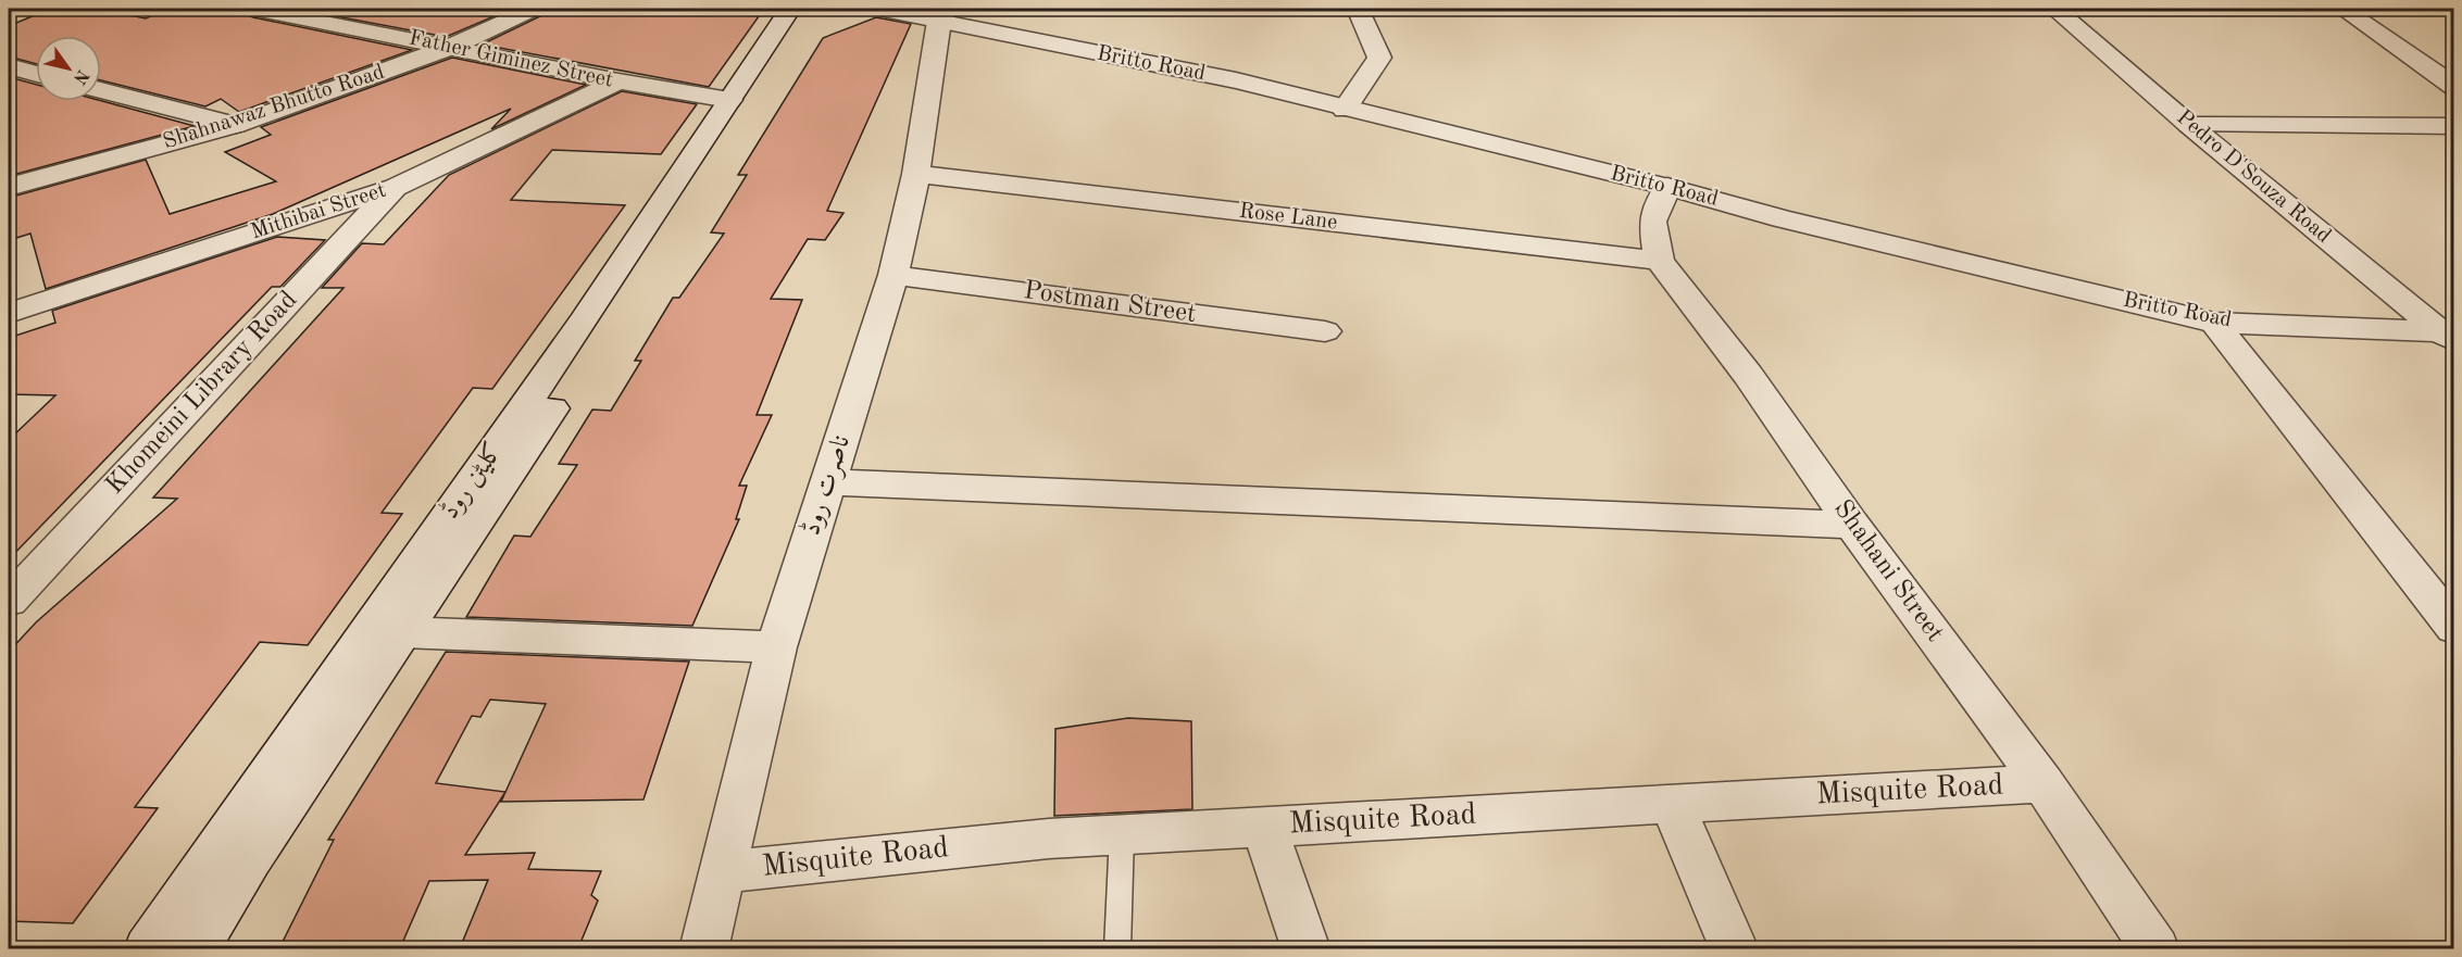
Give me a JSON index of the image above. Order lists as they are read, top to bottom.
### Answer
{
  "streets": {
    "street": [
      "Father Giminez Street",
      "Britto Road",
      "Shahnawaz Bhutto Road",
      "Pedro D'Souza Road",
      "Mithibai Street",
      "Rose Lane",
      "Postman Street",
      "Khomeini Library Road",
      "کلیٹن روڈ",
      "ناصرت روڈ",
      "Shahani Street",
      "Misquite Road"
    ]
  },
  "crossings": [
    ["Father Giminez Street", "Shahnawaz Bhutto Road"],
    ["Father Giminez Street", "Mithibai Street"],
    ["Father Giminez Street", "کلیٹن روڈ"],
    ["Britto Road", "Pedro D'Souza Road"],
    ["Britto Road", "ناصرت روڈ"],
    ["Britto Road", "Shahani Street"],
    ["Mithibai Street", "Khomeini Library Road"],
    ["Rose Lane", "ناصرت روڈ"],
    ["Rose Lane", "Shahani Street"],
    ["Postman Street", "ناصرت روڈ"],
    ["ناصرت روڈ", "Misquite Road"],
    ["Shahani Street", "Misquite Road"]
  ],
  "north": "bottom right"
}
